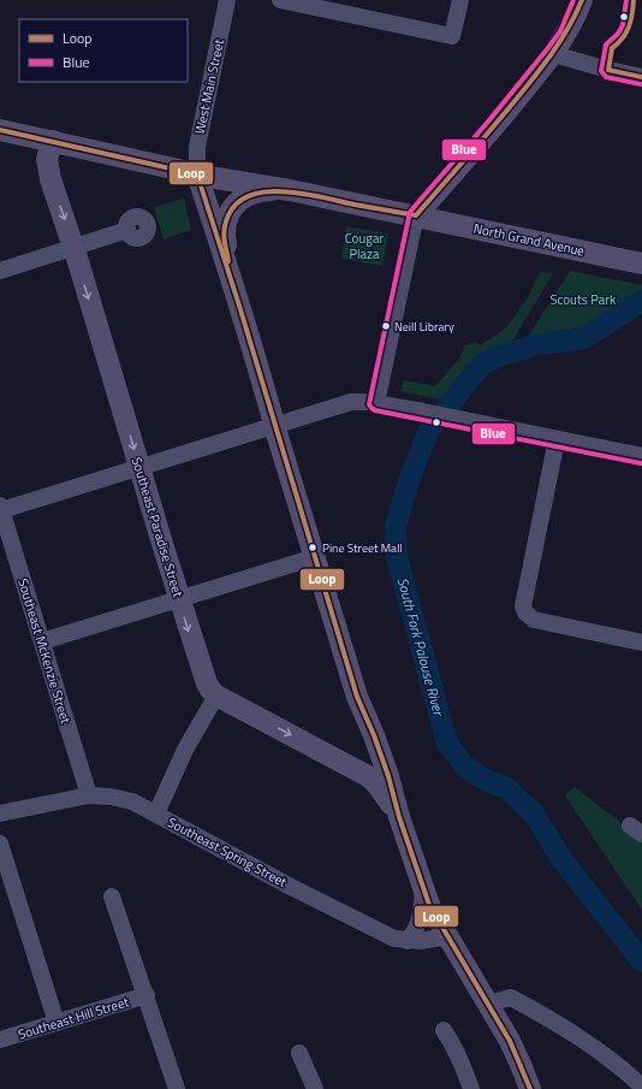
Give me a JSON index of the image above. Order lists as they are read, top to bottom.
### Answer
{
  "streets": {
    "main road": ["North Grand Avenue", "Southeast Paradise Street"],
    "street": [
      "West Main Street",
      "Southeast McKenzie Street",
      "Southeast Spring Street",
      "Southeast Hill Street"
    ]
  },
  "crossings": [
    ["Southeast McKenzie Street", "Southeast Spring Street"]
  ],
  "water": ["South Fork Palouse River"],
  "parks": ["Cougar Plaza", "Scouts Park"],
  "places": ["Neill Library", "Pine Street Mall"],
  "lines": ["transit line Loop", "transit line Blue"],
  "legend": ["Loop", "Blue"]
}
